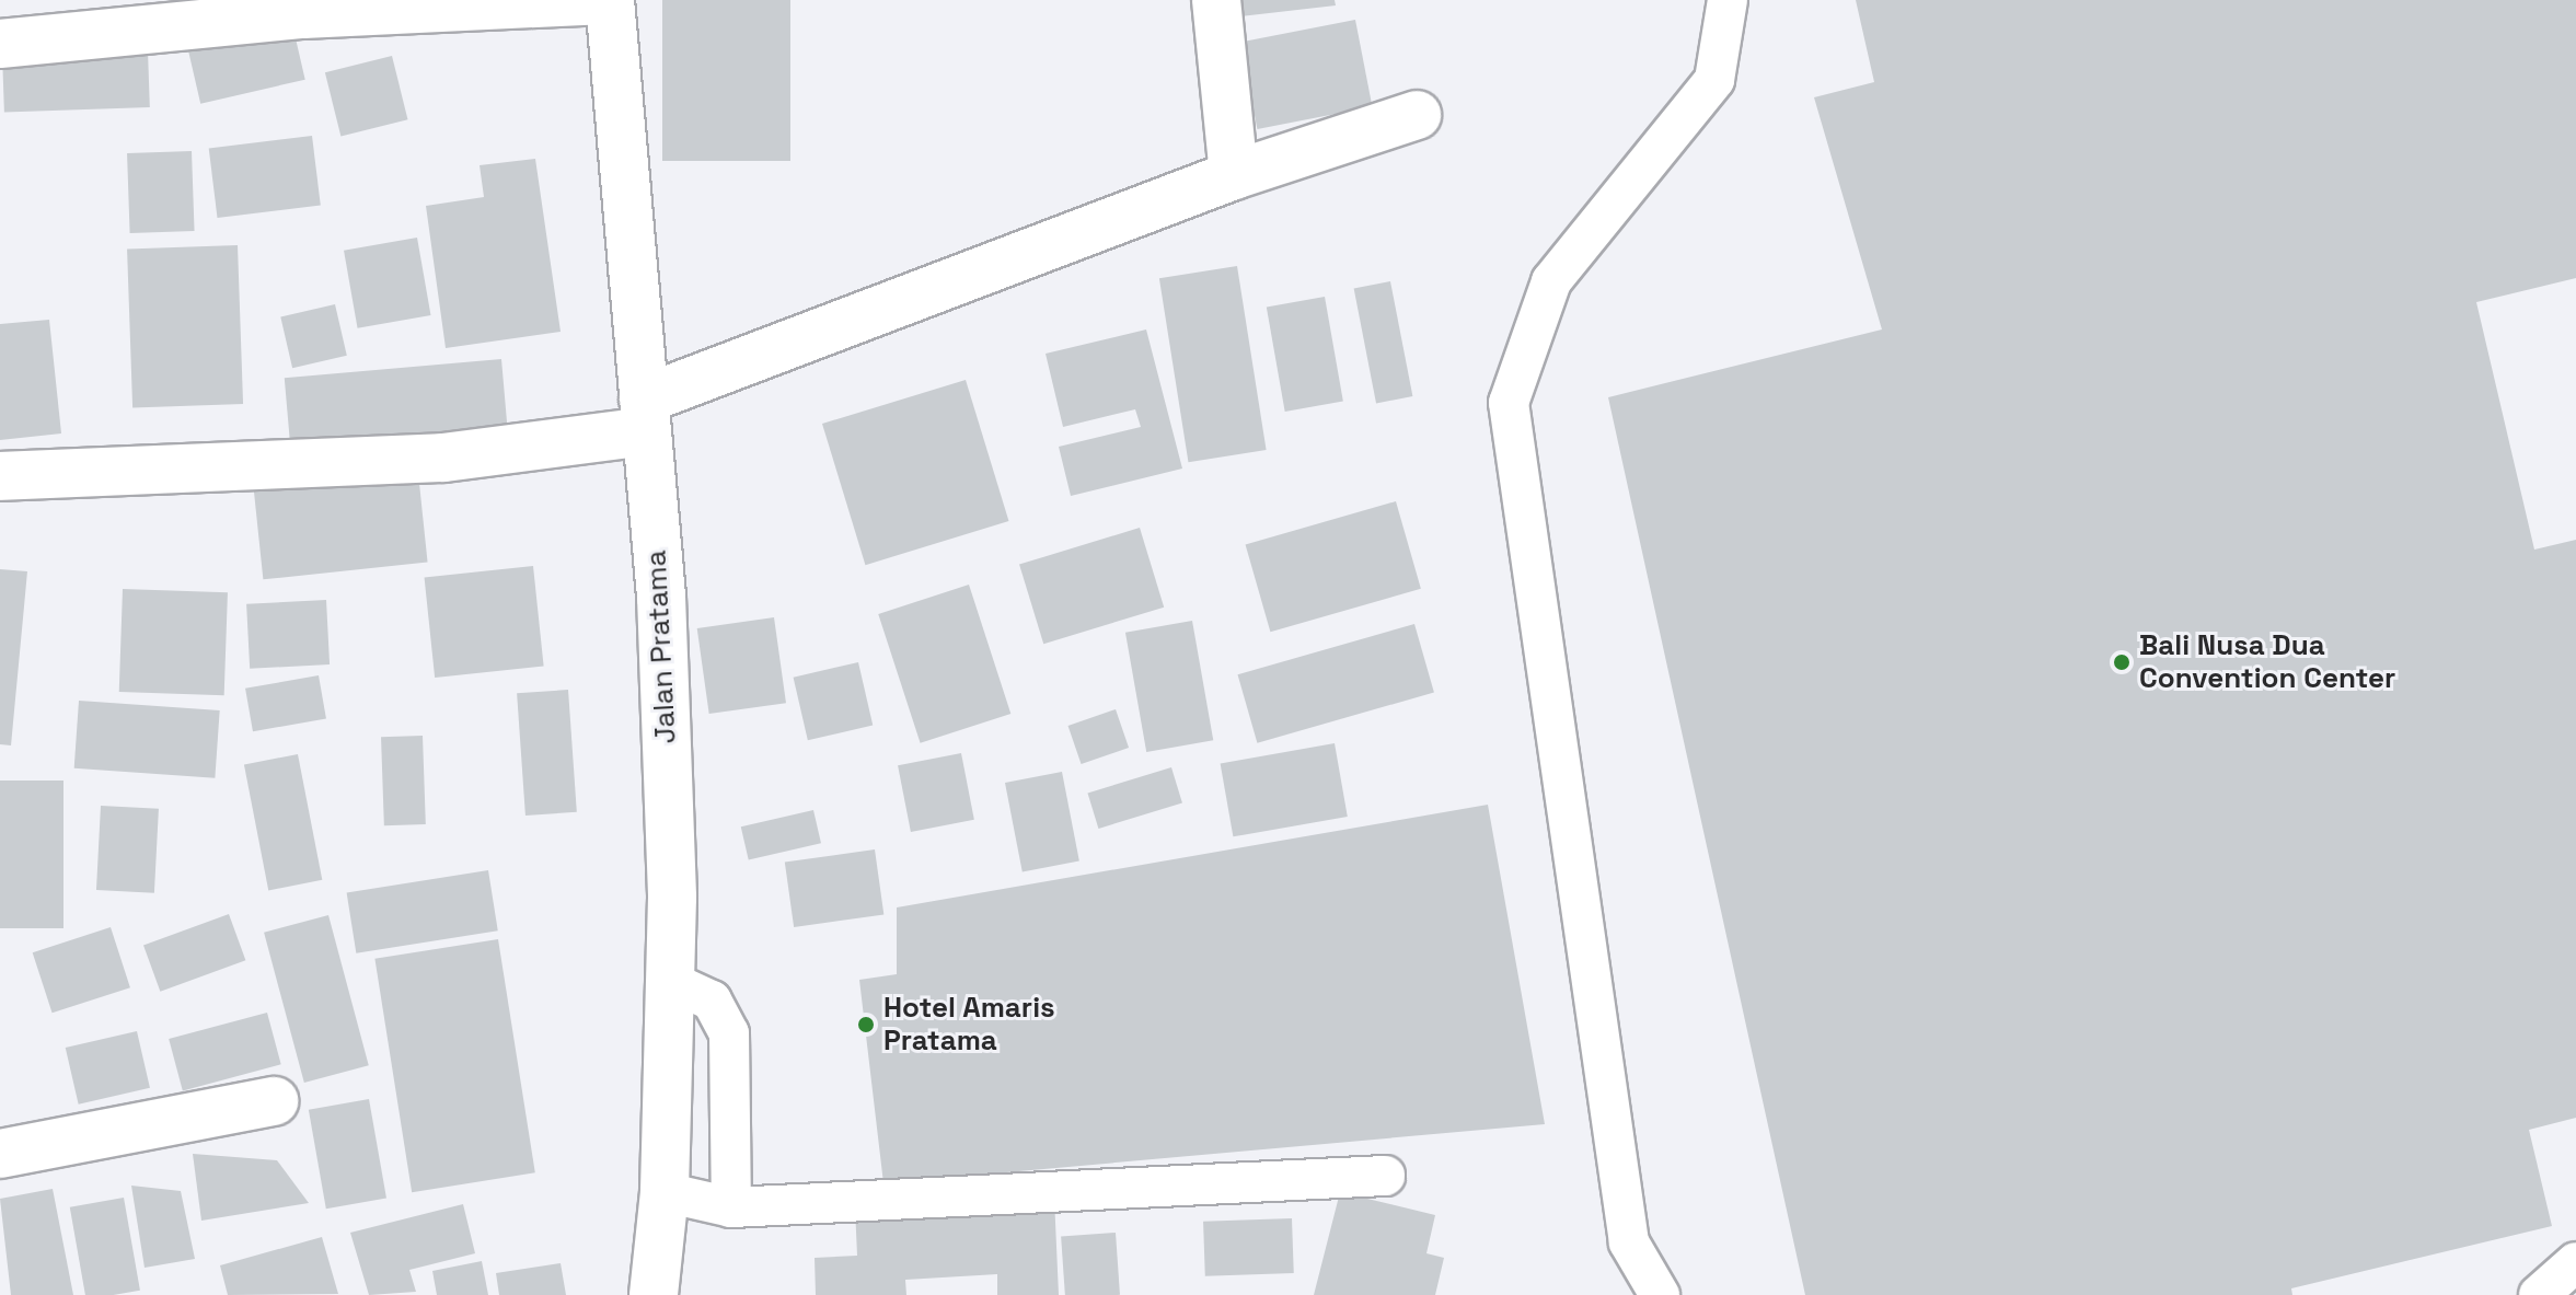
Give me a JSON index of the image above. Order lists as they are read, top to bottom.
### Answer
{
  "streets": {
    "street": ["Jalan Pratama"]
  },
  "places": ["Bali Nusa Dua Convention Center", "Hotel Amaris Pratama"]
}
